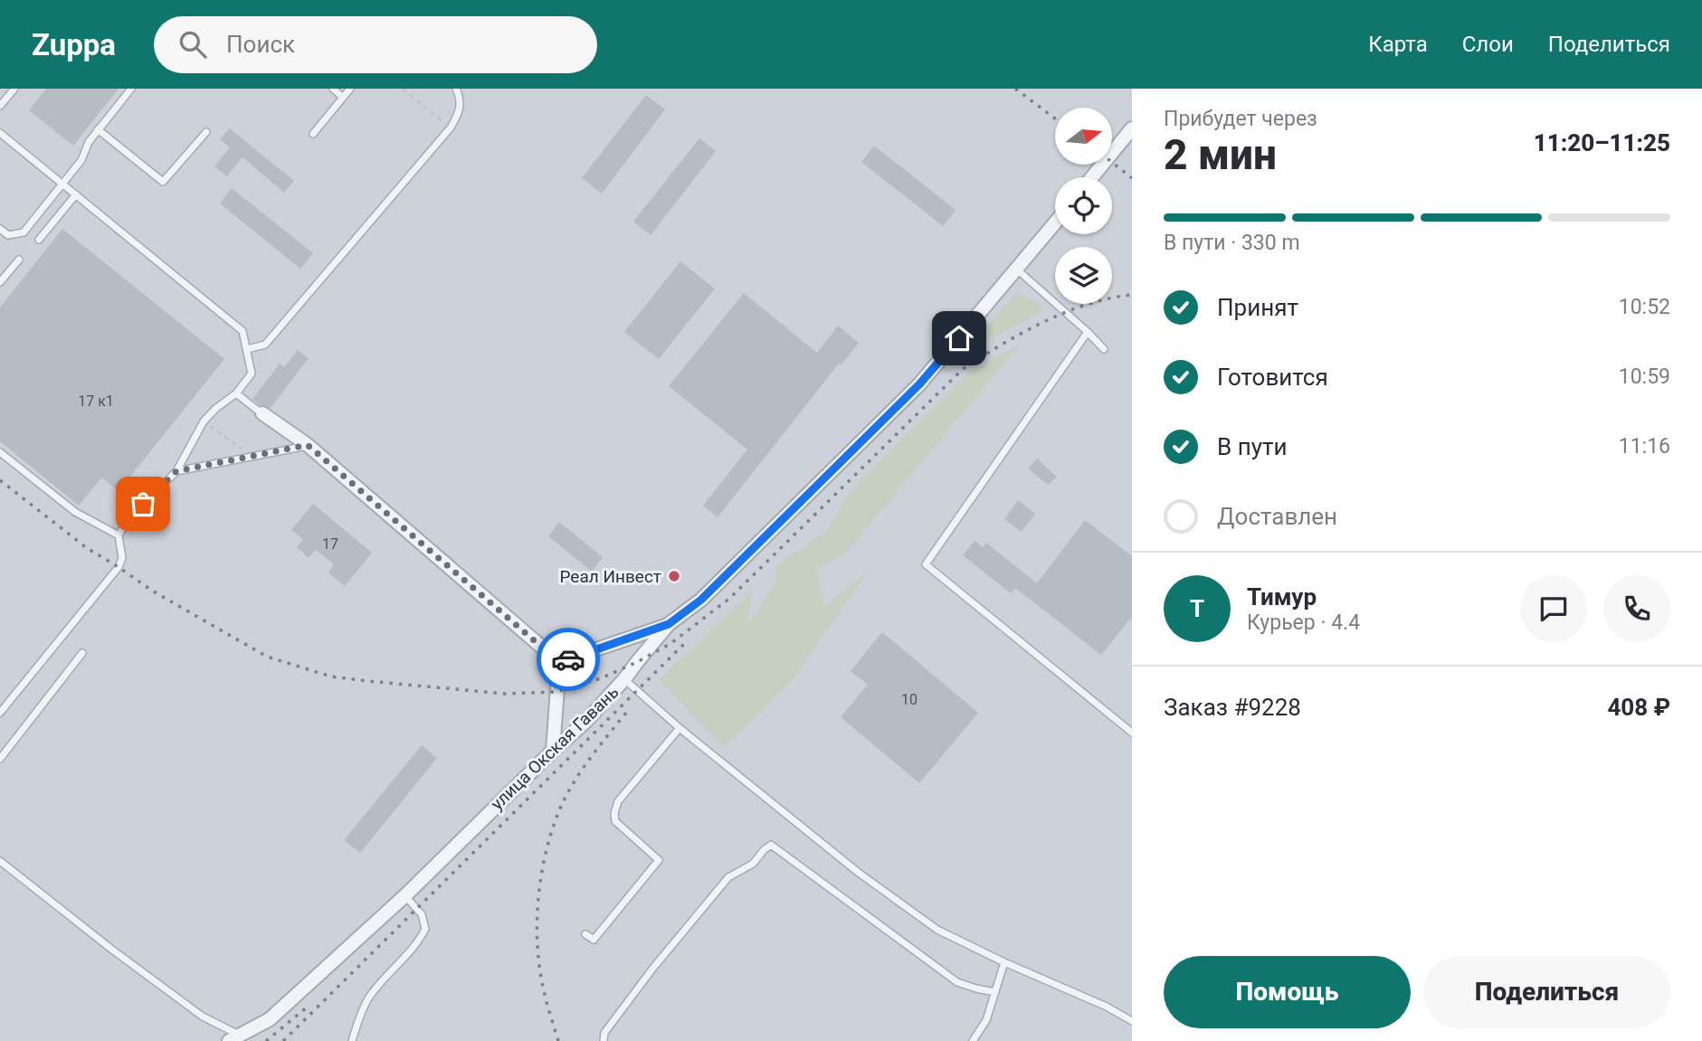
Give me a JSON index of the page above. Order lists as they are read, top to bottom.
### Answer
{
  "streets": {
    "street": ["улица Окская Гавань"]
  },
  "places": ["Реал Инвест"],
  "house_numbers": ["17 к1", "17", "10"],
  "north": "right",
  "page": {
    "header": "Zuppa",
    "search": "Поиск",
    "nav": ["Карта", "Слои", "Поделиться"],
    "heading": ["2 мин", "Прибудет через", "11:20–11:25"],
    "panel": [
      "Тимур",
      "Курьер · 4.4",
      "Заказ #9228",
      "408 ₽"
    ],
    "bar": "В пути · 330 m",
    "list": [
      ["Принят", "10:52"],
      ["Готовится", "10:59"],
      ["В пути", "11:16"],
      "Доставлен"
    ],
    "round": "Т",
    "buttons": ["Помощь", "Поделиться"]
  }
}
